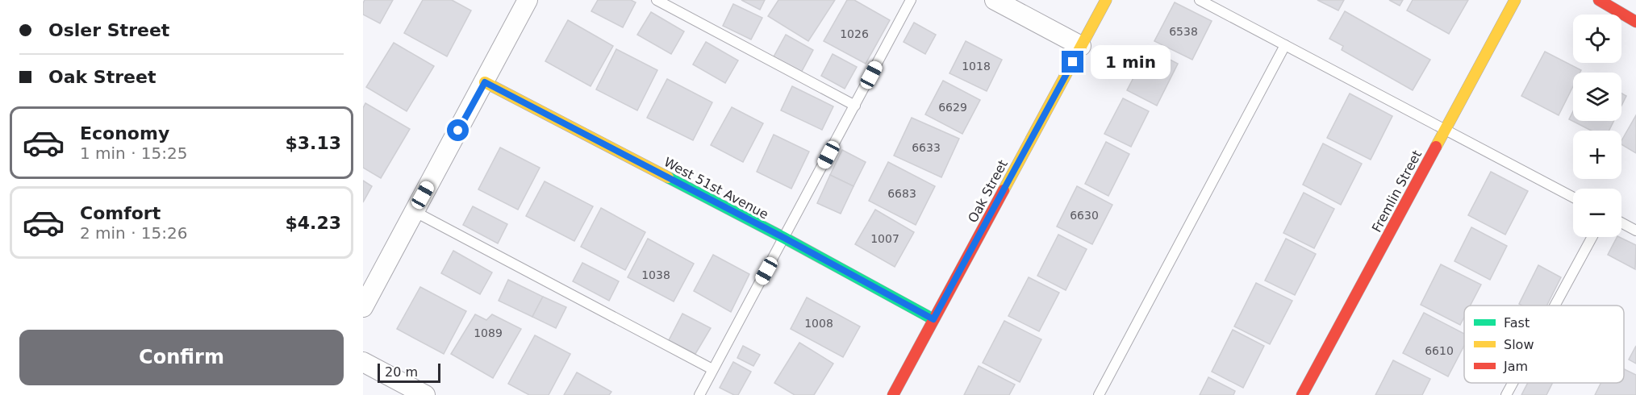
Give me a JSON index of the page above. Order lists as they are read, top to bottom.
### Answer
{
  "streets": {
    "street": ["West 51st Avenue", "Oak Street", "Fremlin Street"]
  },
  "crossings": [
    ["West 51st Avenue", "Oak Street"]
  ],
  "house_numbers": [
    "6538",
    "1026",
    "1018",
    "6629",
    "6633",
    "6683",
    "6630",
    "1007",
    "1038",
    "1008",
    "1089",
    "6610"
  ],
  "legend": ["Fast", "Slow", "Jam"],
  "scale_bar": "20 m",
  "page": {
    "banner": ["Osler Street", "Oak Street"],
    "map_buttons": ["+", "−"],
    "bubble": "1 min",
    "list": [
      {
        "name": "Economy",
        "note": "1 min · 15:25",
        "value": "$3.13"
      },
      {
        "name": "Comfort",
        "note": "2 min · 15:26",
        "value": "$4.23"
      }
    ],
    "buttons": "Confirm",
    "scale": "20 m"
  }
}
